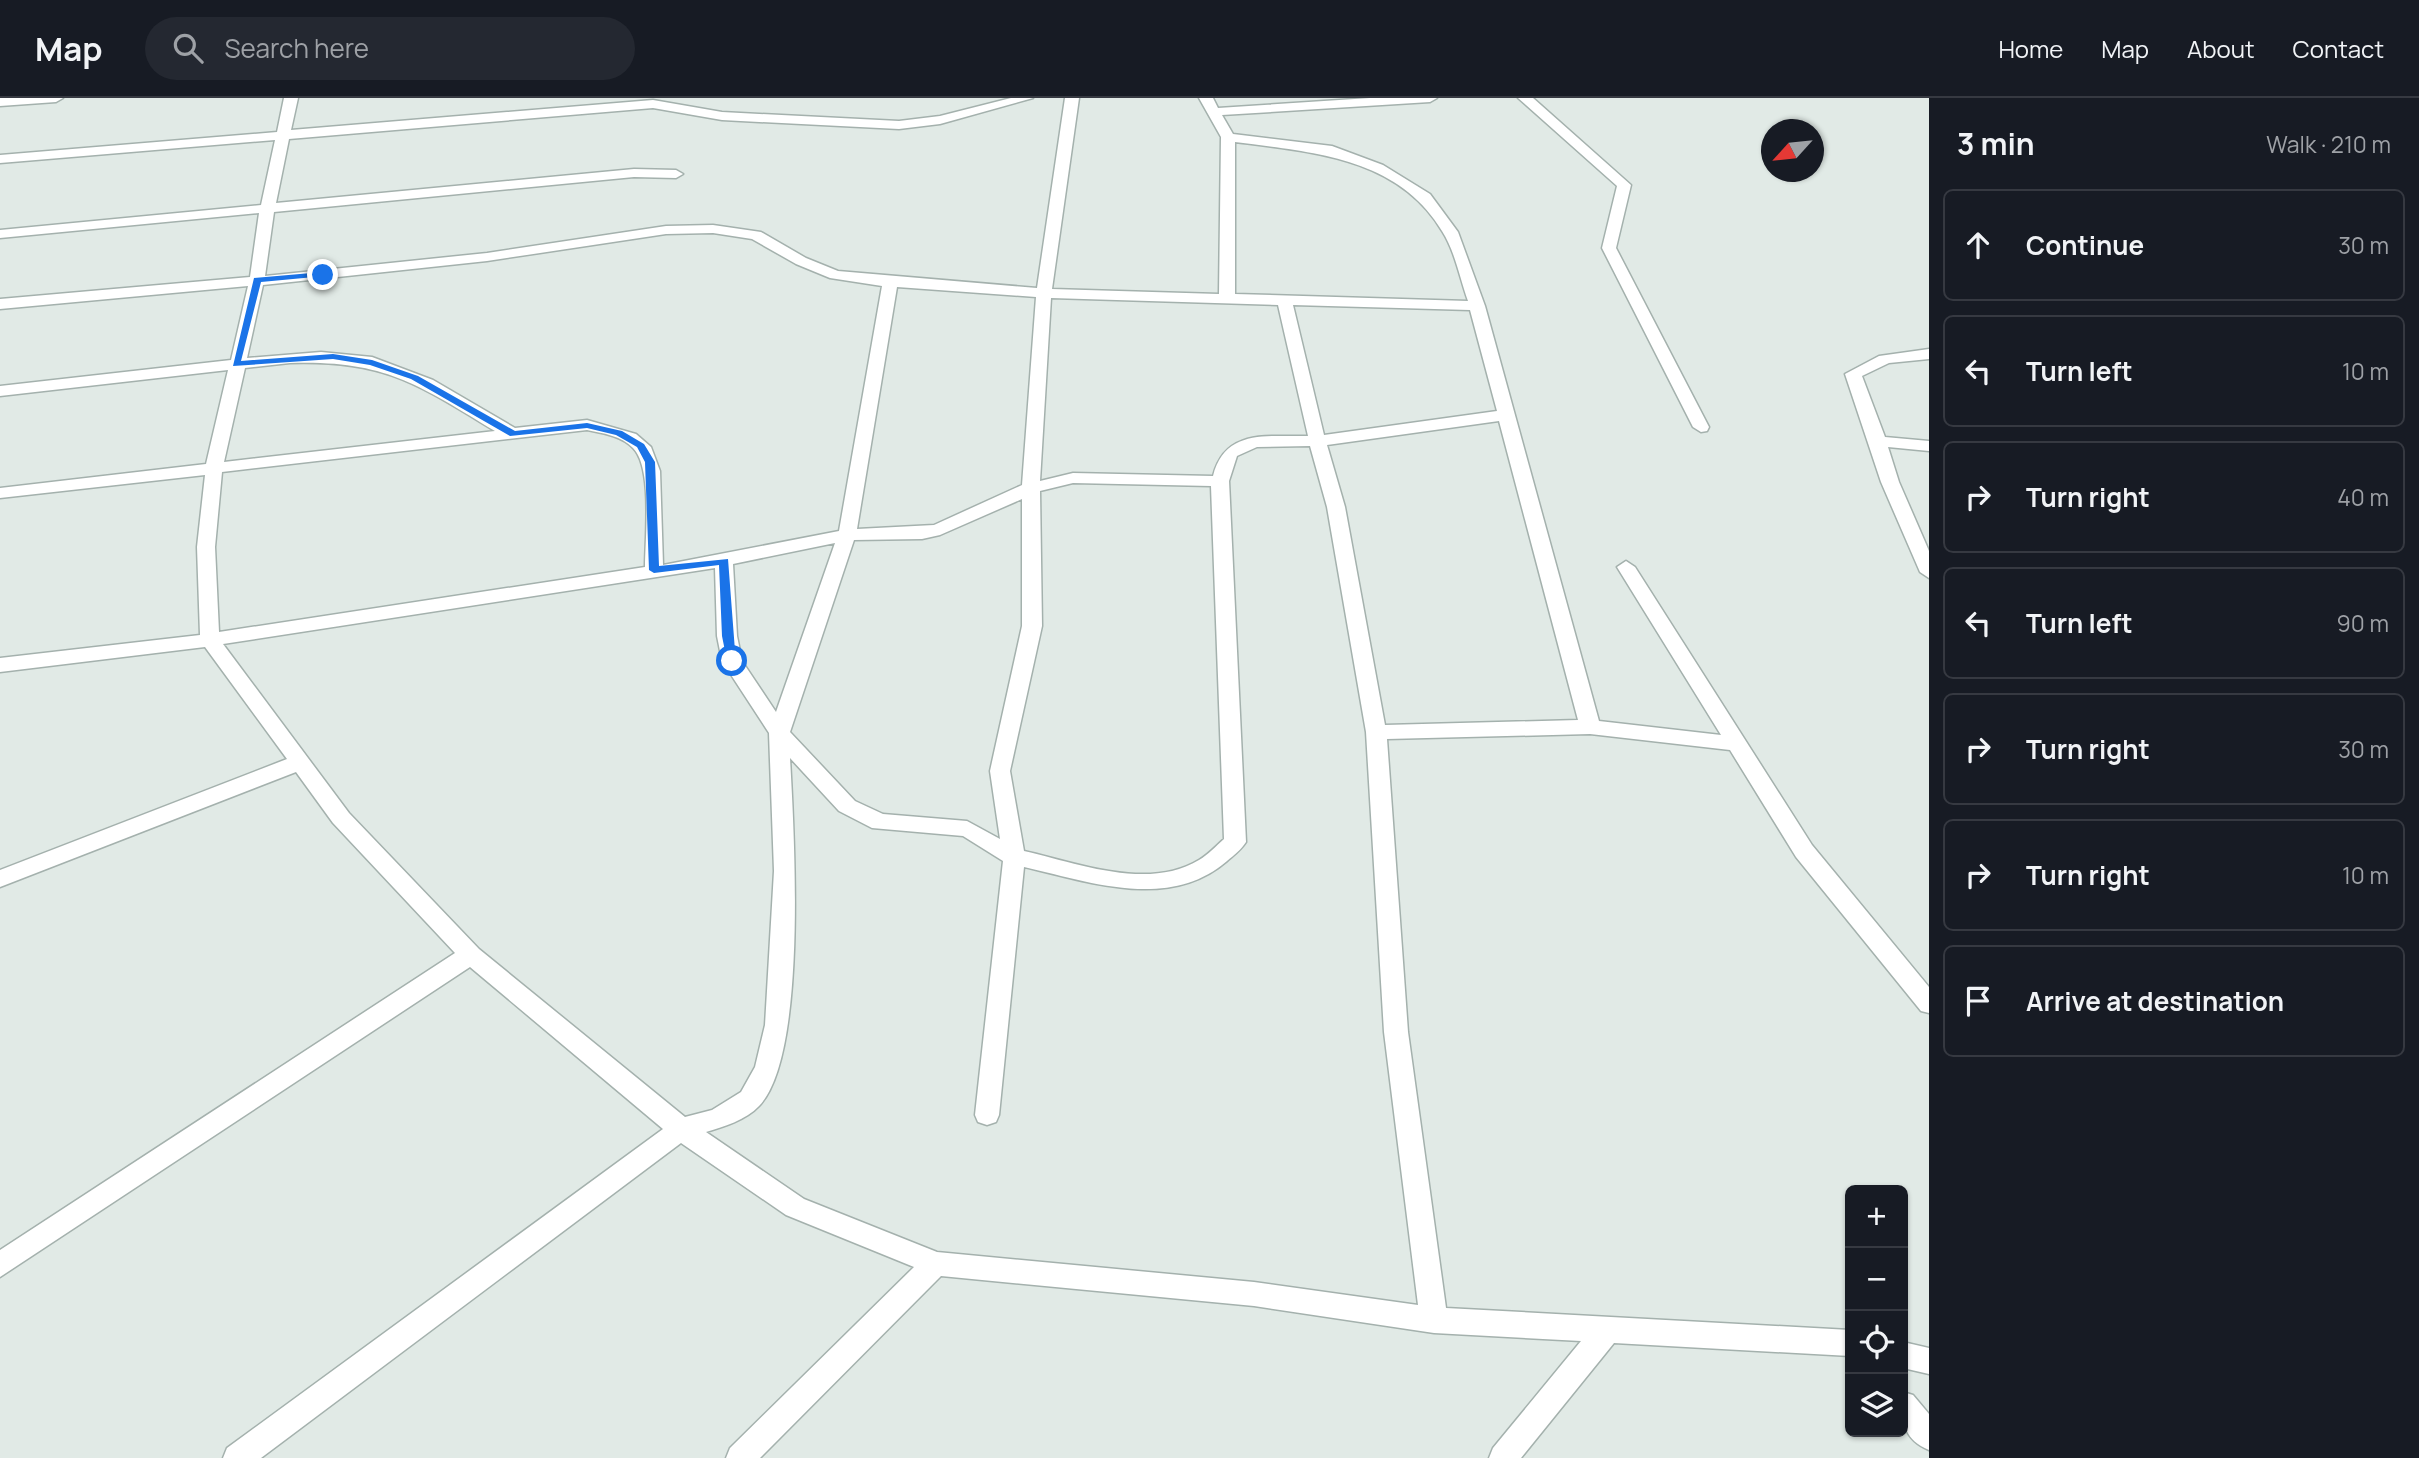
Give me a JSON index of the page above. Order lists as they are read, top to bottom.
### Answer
{
  "north": "bottom left",
  "page": {
    "header": "Map",
    "search": "Search here",
    "nav": [
      "Home",
      "Map",
      "About",
      "Contact"
    ],
    "heading": ["3 min", "Walk · 210 m"],
    "list": [
      ["Continue", "30 m"],
      ["Turn left", "10 m"],
      ["Turn right", "40 m"],
      ["Turn left", "90 m"],
      ["Turn right", "30 m"],
      ["Turn right", "10 m"],
      "Arrive at destination"
    ],
    "map_buttons": ["+", "−"]
  }
}
